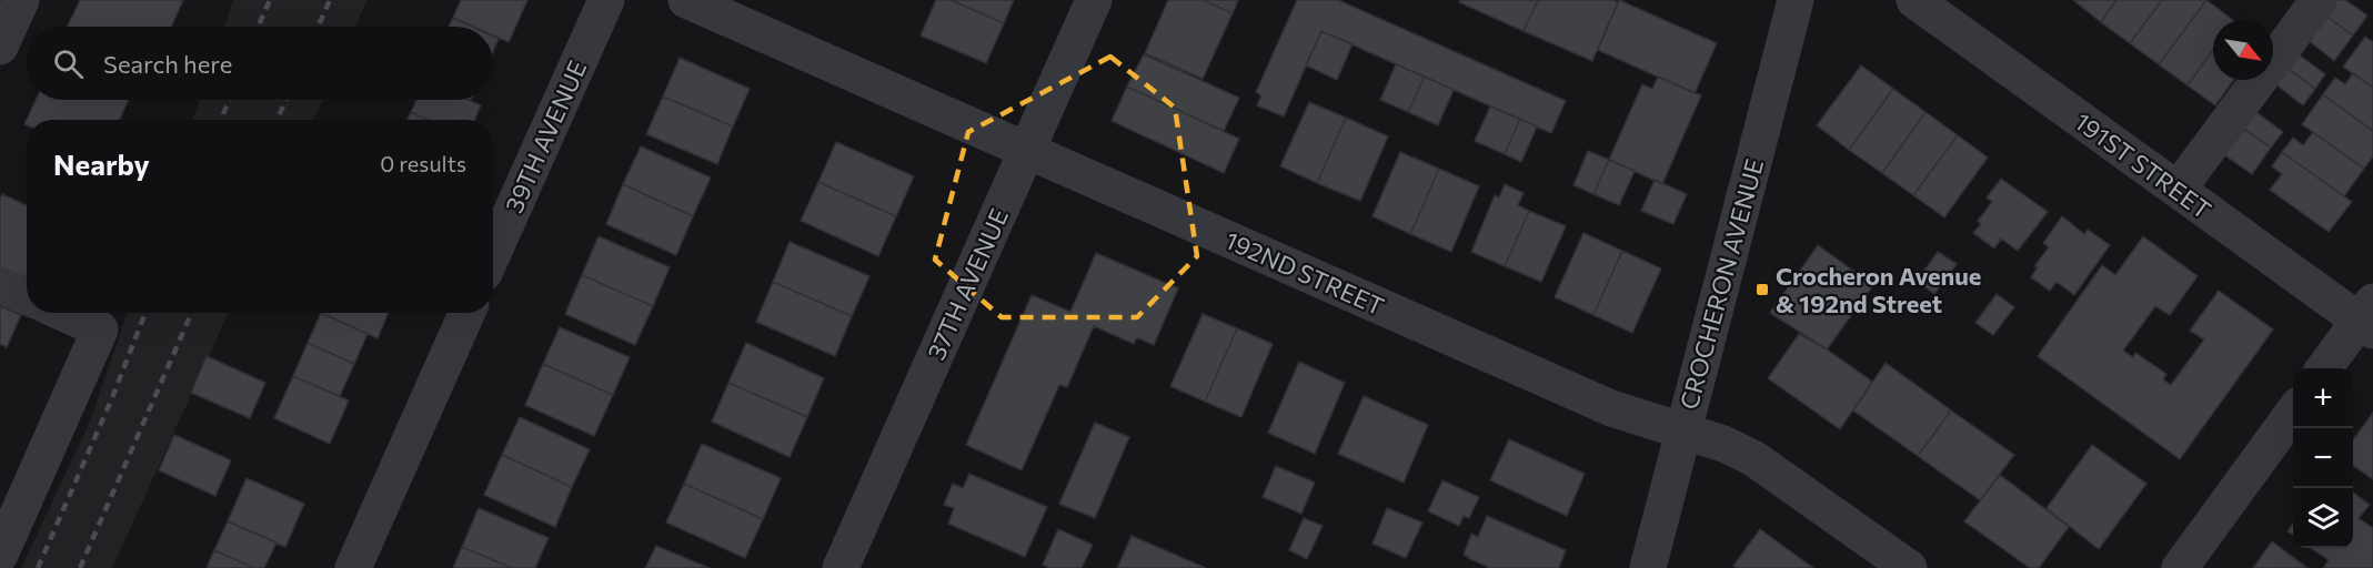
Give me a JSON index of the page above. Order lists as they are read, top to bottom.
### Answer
{
  "streets": {
    "street": [
      "39TH AVENUE",
      "191ST STREET",
      "192ND STREET",
      "37TH AVENUE",
      "CROCHERON AVENUE"
    ]
  },
  "crossings": [
    ["192ND STREET", "37TH AVENUE"],
    ["192ND STREET", "CROCHERON AVENUE"]
  ],
  "places": {
    "transit": ["Crocheron Avenue & 192nd Street"]
  },
  "north": "bottom right",
  "page": {
    "search": "Search here",
    "heading": ["Nearby", "0 results"],
    "map_buttons": ["+", "−"]
  }
}
